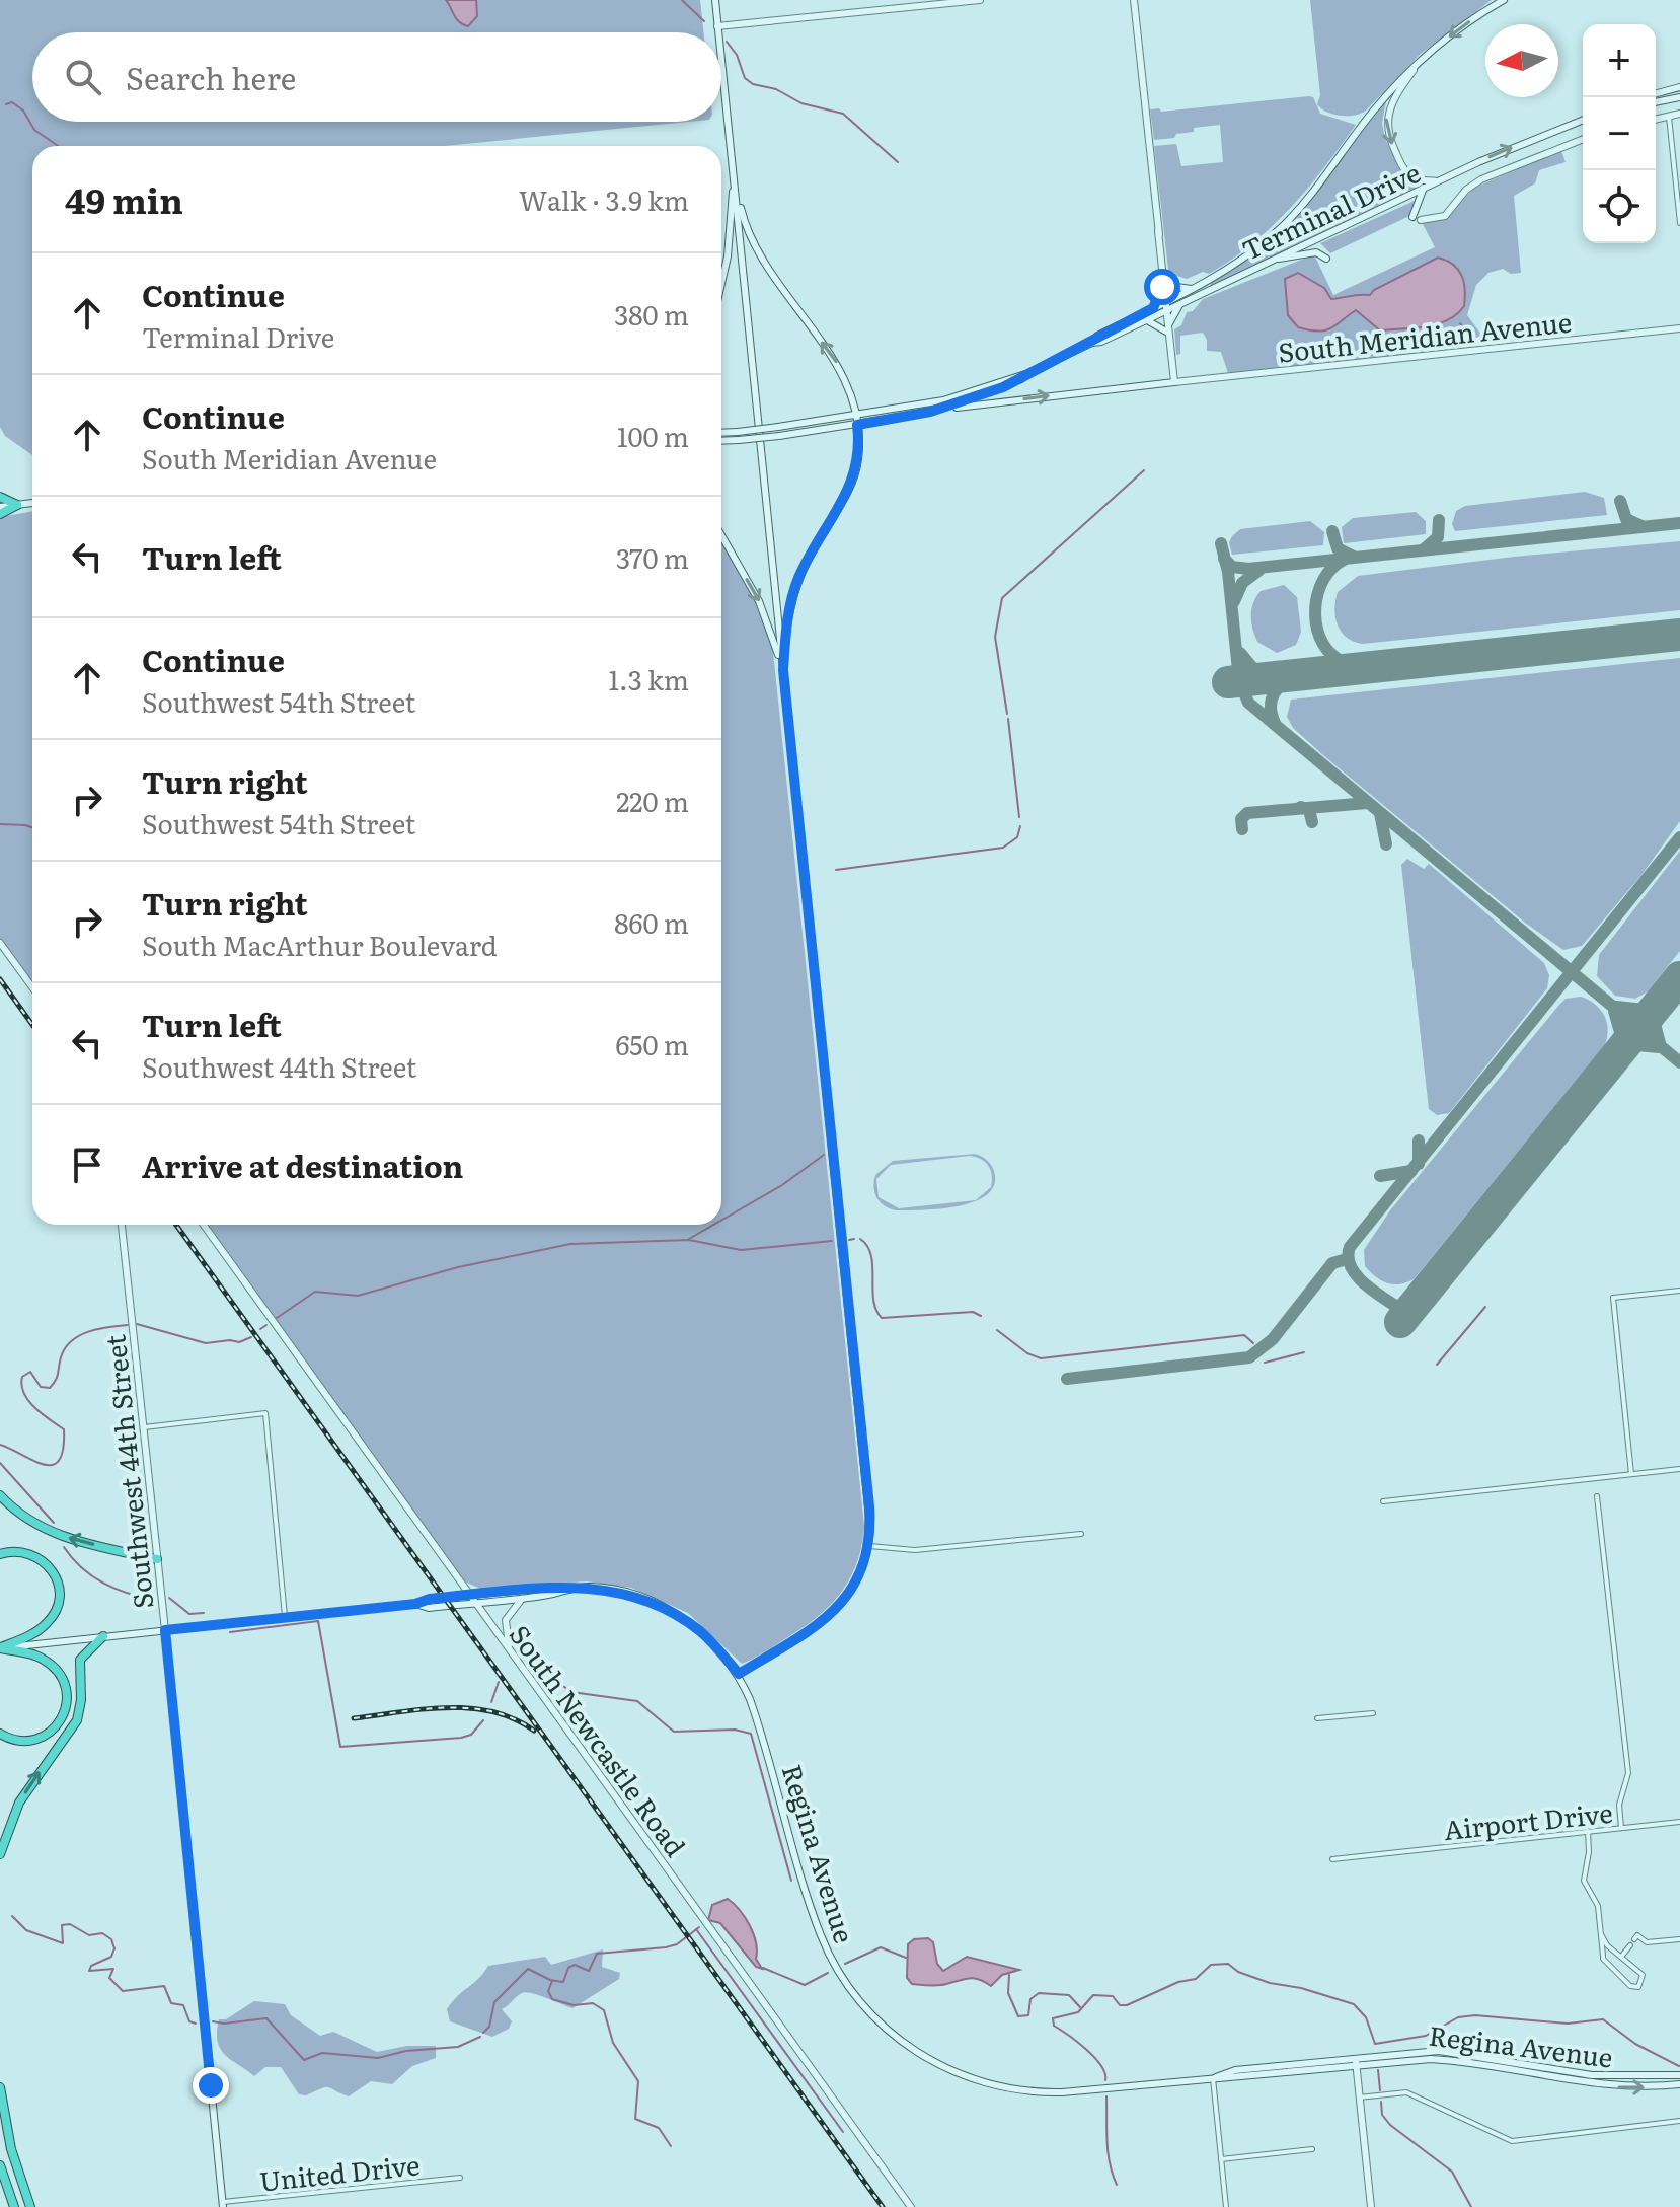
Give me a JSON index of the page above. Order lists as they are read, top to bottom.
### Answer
{
  "streets": {
    "main road": [
      "Terminal Drive",
      "South Meridian Avenue",
      "Southwest 44th Street",
      "South Newcastle Road",
      "Regina Avenue"
    ],
    "street": ["Airport Drive", "United Drive"]
  },
  "crossings": [
    ["Terminal Drive", "South Meridian Avenue"],
    ["Southwest 44th Street", "United Drive"]
  ],
  "north": "left",
  "page": {
    "map_buttons": ["+", "−"],
    "search": "Search here",
    "heading": ["49 min", "Walk · 3.9 km"],
    "list": [
      ["Continue", "Terminal Drive", "380 m"],
      ["Continue", "South Meridian Avenue", "100 m"],
      ["Turn left", "370 m"],
      ["Continue", "Southwest 54th Street", "1.3 km"],
      ["Turn right", "Southwest 54th Street", "220 m"],
      ["Turn right", "South MacArthur Boulevard", "860 m"],
      ["Turn left", "Southwest 44th Street", "650 m"],
      "Arrive at destination"
    ]
  }
}
